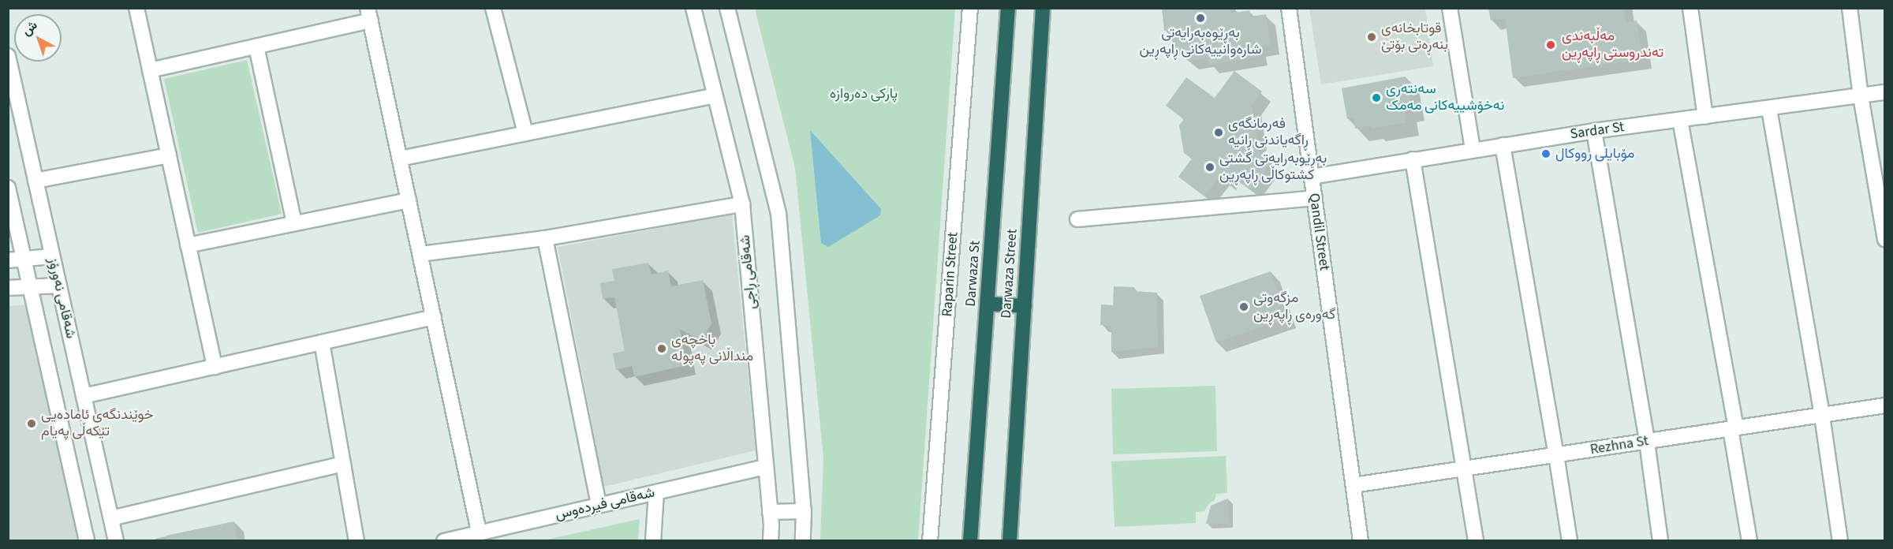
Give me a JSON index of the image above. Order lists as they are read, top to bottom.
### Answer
{
  "streets": {
    "highway": ["Darwaza St", "Darwaza Street"],
    "street": [
      "Sardar St",
      "Qandil Street",
      "شەقامی ڕاجی",
      "Raparin Street",
      "شەقامی نەورۆز",
      "Rezhna St",
      "شەقامی فیردەوس"
    ]
  },
  "crossings": [
    ["Sardar St", "Qandil Street"],
    ["Qandil Street", "Rezhna St"],
    ["شەقامی ڕاجی", "شەقامی فیردەوس"]
  ],
  "parks": ["پارکی دەروازە"],
  "places": [
    "بەڕێوەبەرایەتی شارەوانییەکانی ڕاپەڕین",
    "قوتابخانەی بنەڕەتی بۆتێ",
    "مەڵبەندی تەندروستی ڕاپەڕین",
    "سەنتەری نەخۆشییەکانی مەمک",
    "فەرمانگەی ڕاگەیاندنی ڕانیە",
    "مۆبایلی رووکال",
    "بەڕێوبەرایەتی گشتی کشتوکاڵی ڕاپەڕین",
    "مزگەوتی گەورەی ڕاپەڕین",
    "باخچەی منداڵانی پەپولە",
    "خوێندنگەی ئامادەیی تێکەڵی پەیام"
  ],
  "north": "top left"
}
